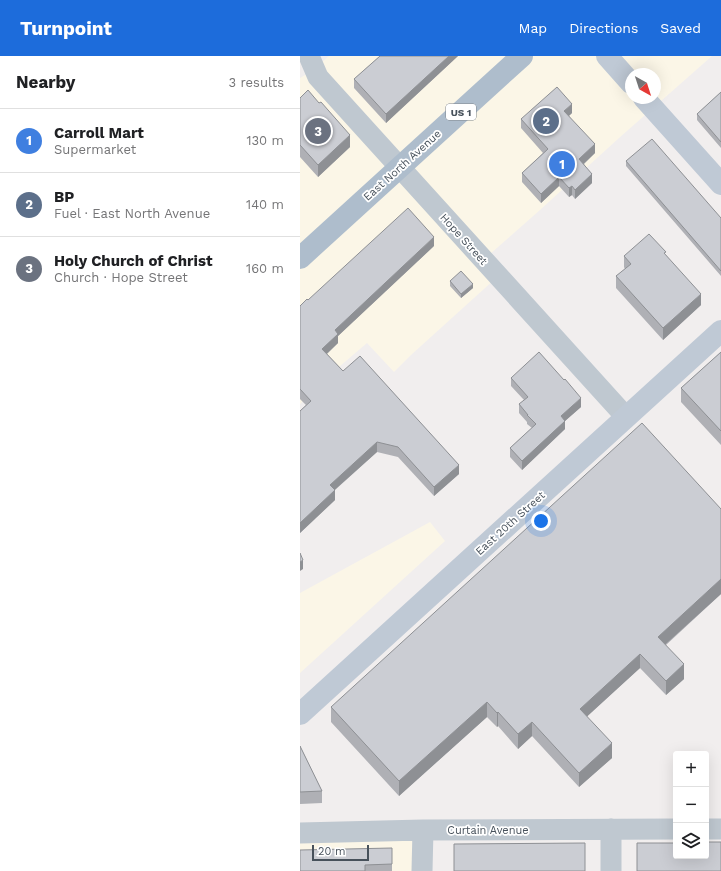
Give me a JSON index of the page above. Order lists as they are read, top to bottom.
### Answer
{
  "streets": {
    "main road": ["US 1", "East North Avenue"],
    "street": ["Hope Street", "East 20th Street", "Curtain Avenue"]
  },
  "crossings": [
    ["East North Avenue", "Hope Street"],
    ["Hope Street", "East 20th Street"]
  ],
  "scale_bar": "20 m",
  "north": "bottom right",
  "page": {
    "header": "Turnpoint",
    "nav": ["Map", "Directions", "Saved"],
    "heading": ["Nearby", "3 results"],
    "pins": ["2", "3", "1"],
    "list": [
      {
        "mark": "1",
        "name": "Carroll Mart",
        "note": "Supermarket",
        "value": "130 m"
      },
      {
        "mark": "2",
        "name": "BP",
        "note": "Fuel · East North Avenue",
        "value": "140 m"
      },
      {
        "mark": "3",
        "name": "Holy Church of Christ",
        "note": "Church · Hope Street",
        "value": "160 m"
      }
    ],
    "map_buttons": ["+", "−"],
    "scale": "20 m"
  }
}
